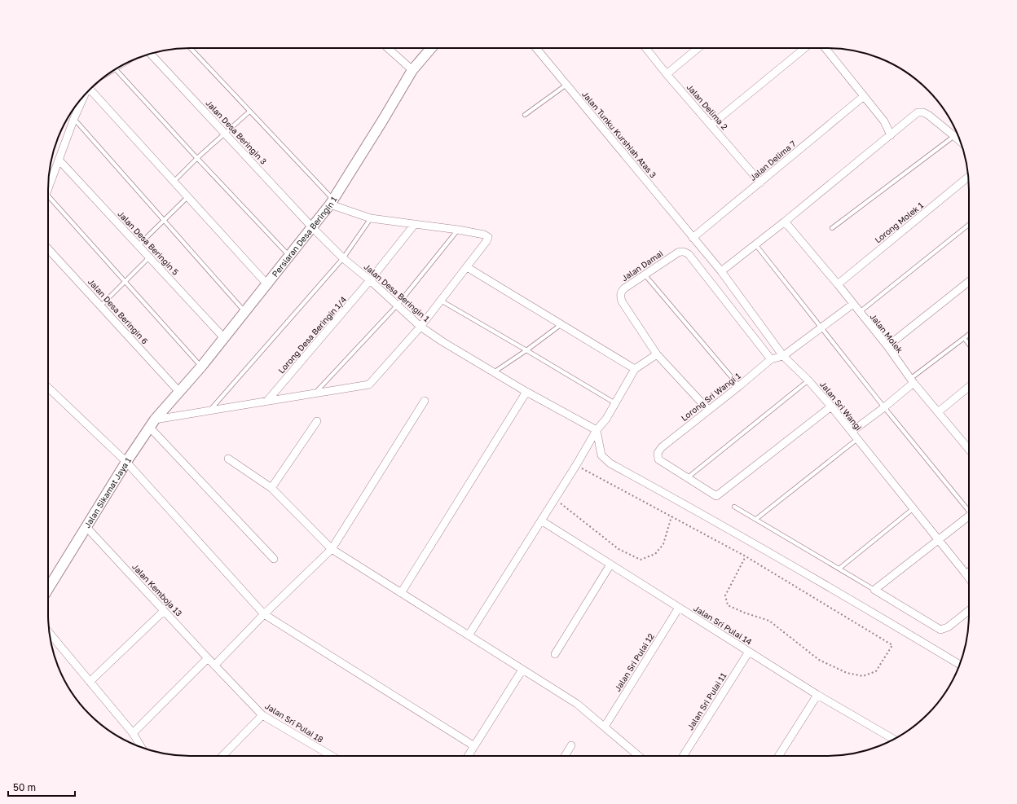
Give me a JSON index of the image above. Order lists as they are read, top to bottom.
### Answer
{
  "streets": {
    "main road": ["Persiaran Desa Beringin 1", "Jalan Sikamat Jaya 1"],
    "street": [
      "Jalan Delima 2",
      "Jalan Desa Beringin 3",
      "Jalan Tunku Kurshiah Atas 3",
      "Jalan Delima 7",
      "Lorong Molek 1",
      "Jalan Desa Beringin 5",
      "Jalan Damai",
      "Jalan Desa Beringin 1",
      "Jalan Desa Beringin 6",
      "Jalan Molek",
      "Lorong Desa Beringin 1/4",
      "Lorong Sri Wangi 1",
      "Jalan Sri Wangi",
      "Jalan Kemboja 13",
      "Jalan Sri Pulai 14",
      "Jalan Sri Pulai 12",
      "Jalan Sri Pulai 11",
      "Jalan Sri Pulai 18"
    ]
  },
  "crossings": [
    ["Jalan Delima 2", "Jalan Delima 7"],
    ["Jalan Desa Beringin 3", "Persiaran Desa Beringin 1"],
    ["Jalan Desa Beringin 3", "Jalan Desa Beringin 1"],
    ["Jalan Tunku Kurshiah Atas 3", "Jalan Delima 7"],
    ["Jalan Tunku Kurshiah Atas 3", "Jalan Sri Wangi"],
    ["Jalan Delima 7", "Jalan Sri Wangi"],
    ["Lorong Molek 1", "Jalan Molek"],
    ["Persiaran Desa Beringin 1", "Jalan Desa Beringin 5"],
    ["Persiaran Desa Beringin 1", "Jalan Desa Beringin 1"],
    ["Persiaran Desa Beringin 1", "Jalan Desa Beringin 6"],
    ["Persiaran Desa Beringin 1", "Jalan Sikamat Jaya 1"],
    ["Jalan Damai", "Lorong Sri Wangi 1"],
    ["Jalan Desa Beringin 1", "Lorong Desa Beringin 1/4"],
    ["Jalan Desa Beringin 6", "Jalan Sikamat Jaya 1"],
    ["Lorong Sri Wangi 1", "Jalan Sri Wangi"],
    ["Jalan Sikamat Jaya 1", "Jalan Kemboja 13"],
    ["Jalan Kemboja 13", "Jalan Sri Pulai 18"],
    ["Jalan Sri Pulai 14", "Jalan Sri Pulai 12"],
    ["Jalan Sri Pulai 14", "Jalan Sri Pulai 11"]
  ],
  "scale_bar": "50 m"
}
